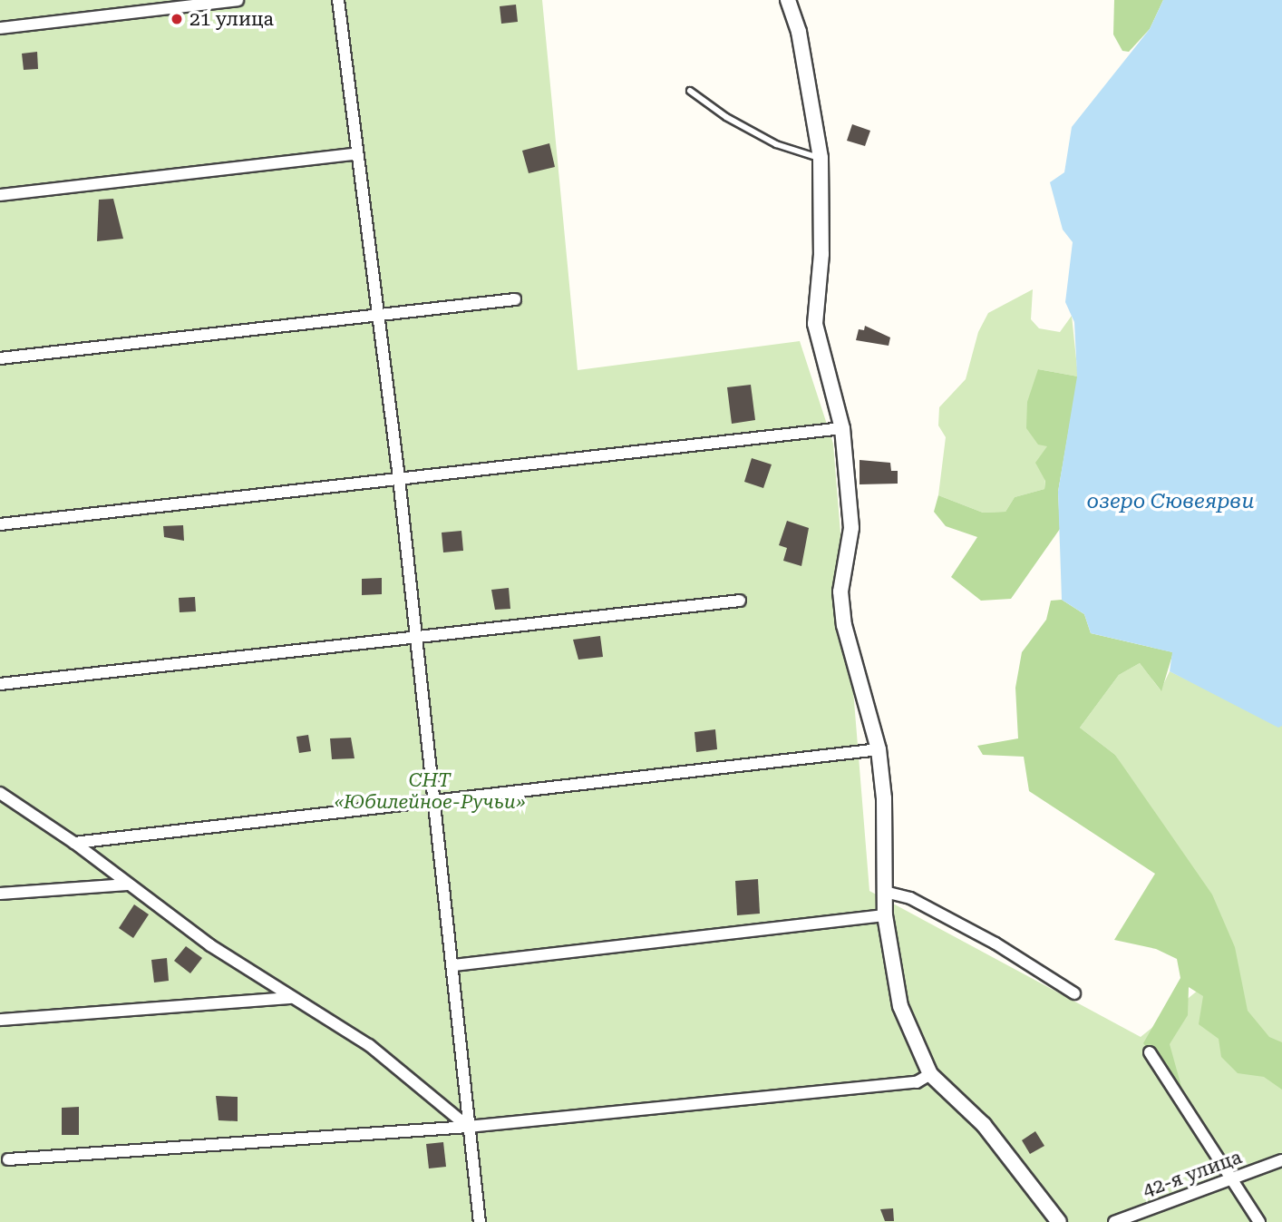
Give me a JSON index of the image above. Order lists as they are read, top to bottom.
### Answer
{
  "streets": {
    "street": ["42-я улица"]
  },
  "water": ["озеро Сювеярви"],
  "parks": ["СНТ «Юбилейное-Ручьи»"],
  "places": ["21 улица"]
}
